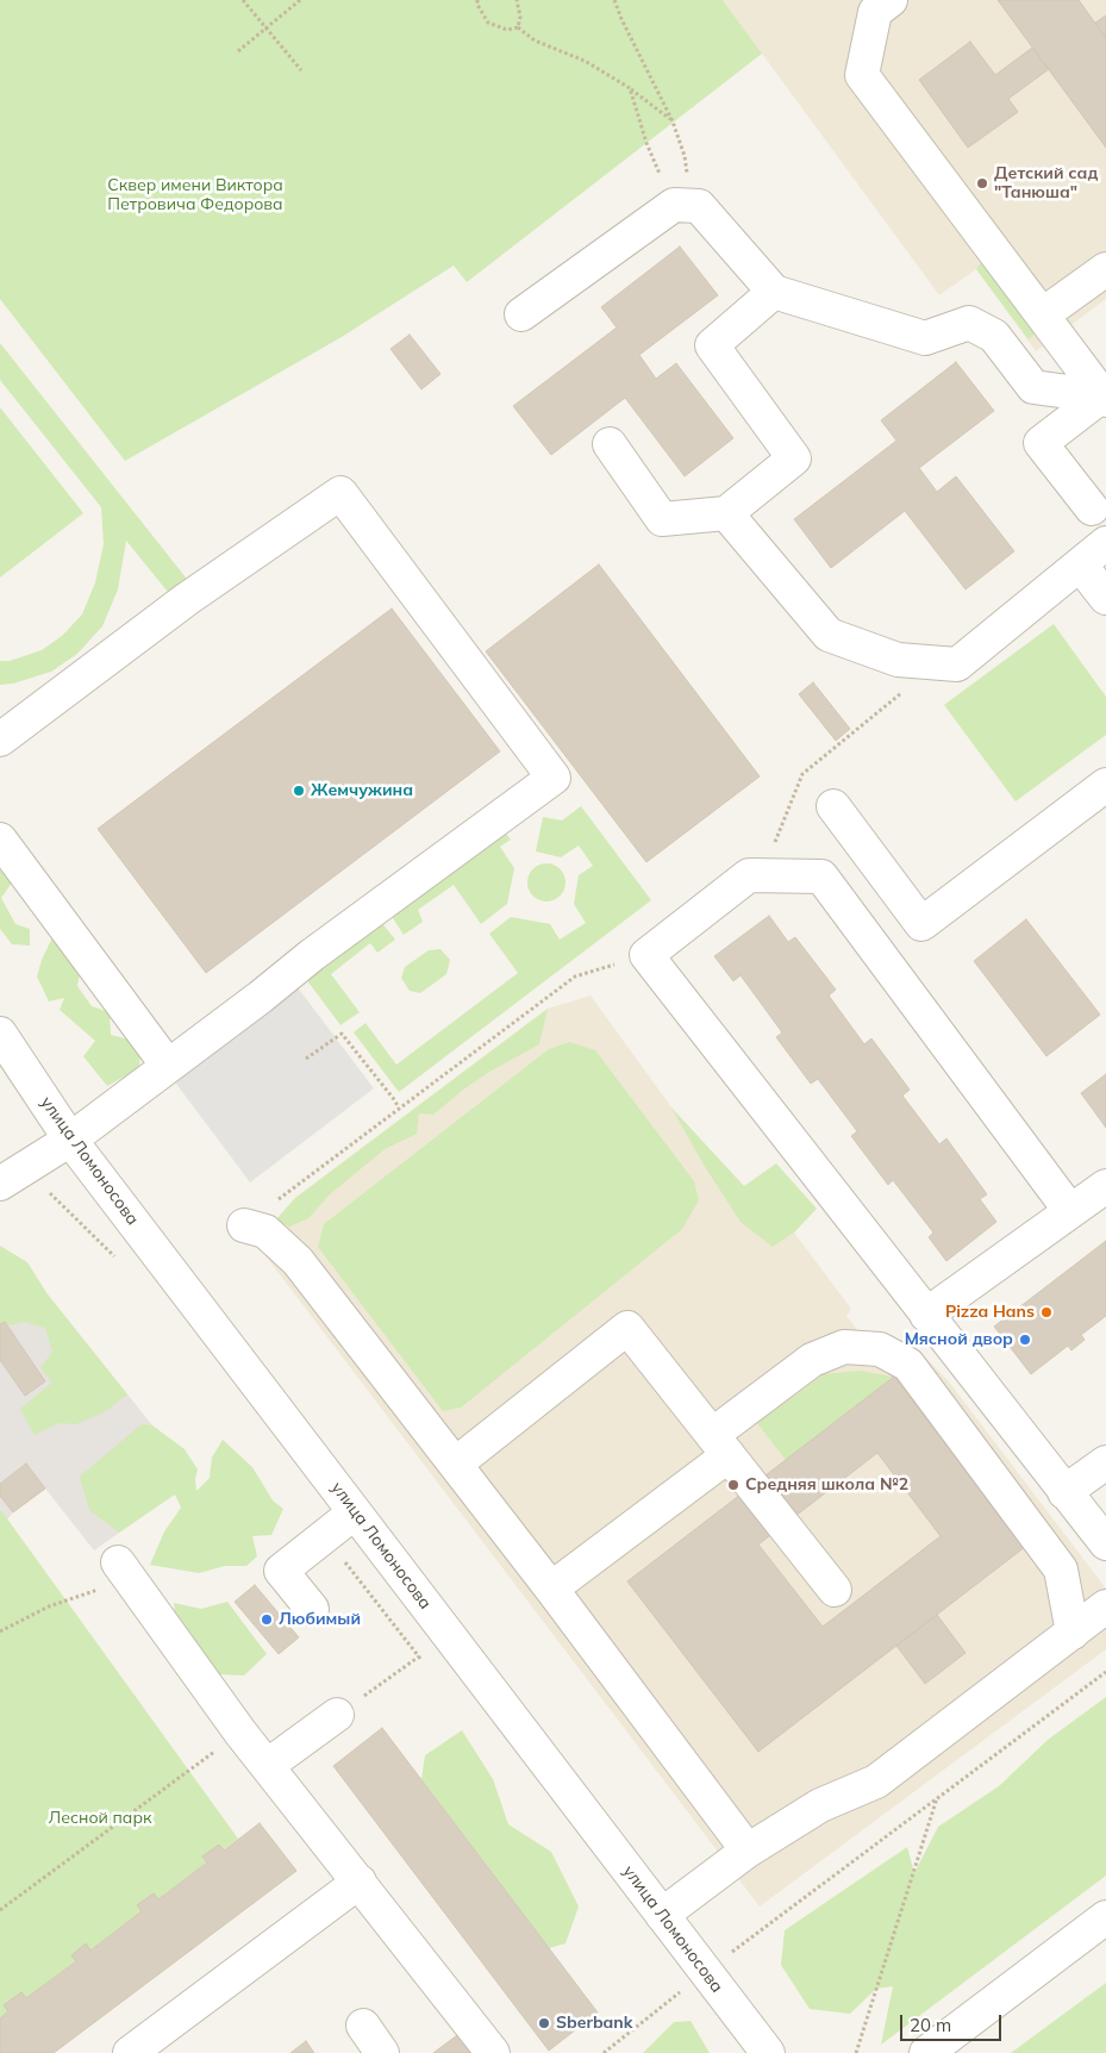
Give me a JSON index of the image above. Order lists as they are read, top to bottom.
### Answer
{
  "streets": {
    "street": ["улица Ломоносова"]
  },
  "parks": ["Сквер имени Виктора Петровича Федорова", "Лесной парк"],
  "places": [
    "Детский сад \"Танюша\"",
    "Жемчужина",
    "Pizza Hans",
    "Мясной двор",
    "Средняя школа №2",
    "Любимый",
    "Sberbank"
  ],
  "scale_bar": "20 m"
}
